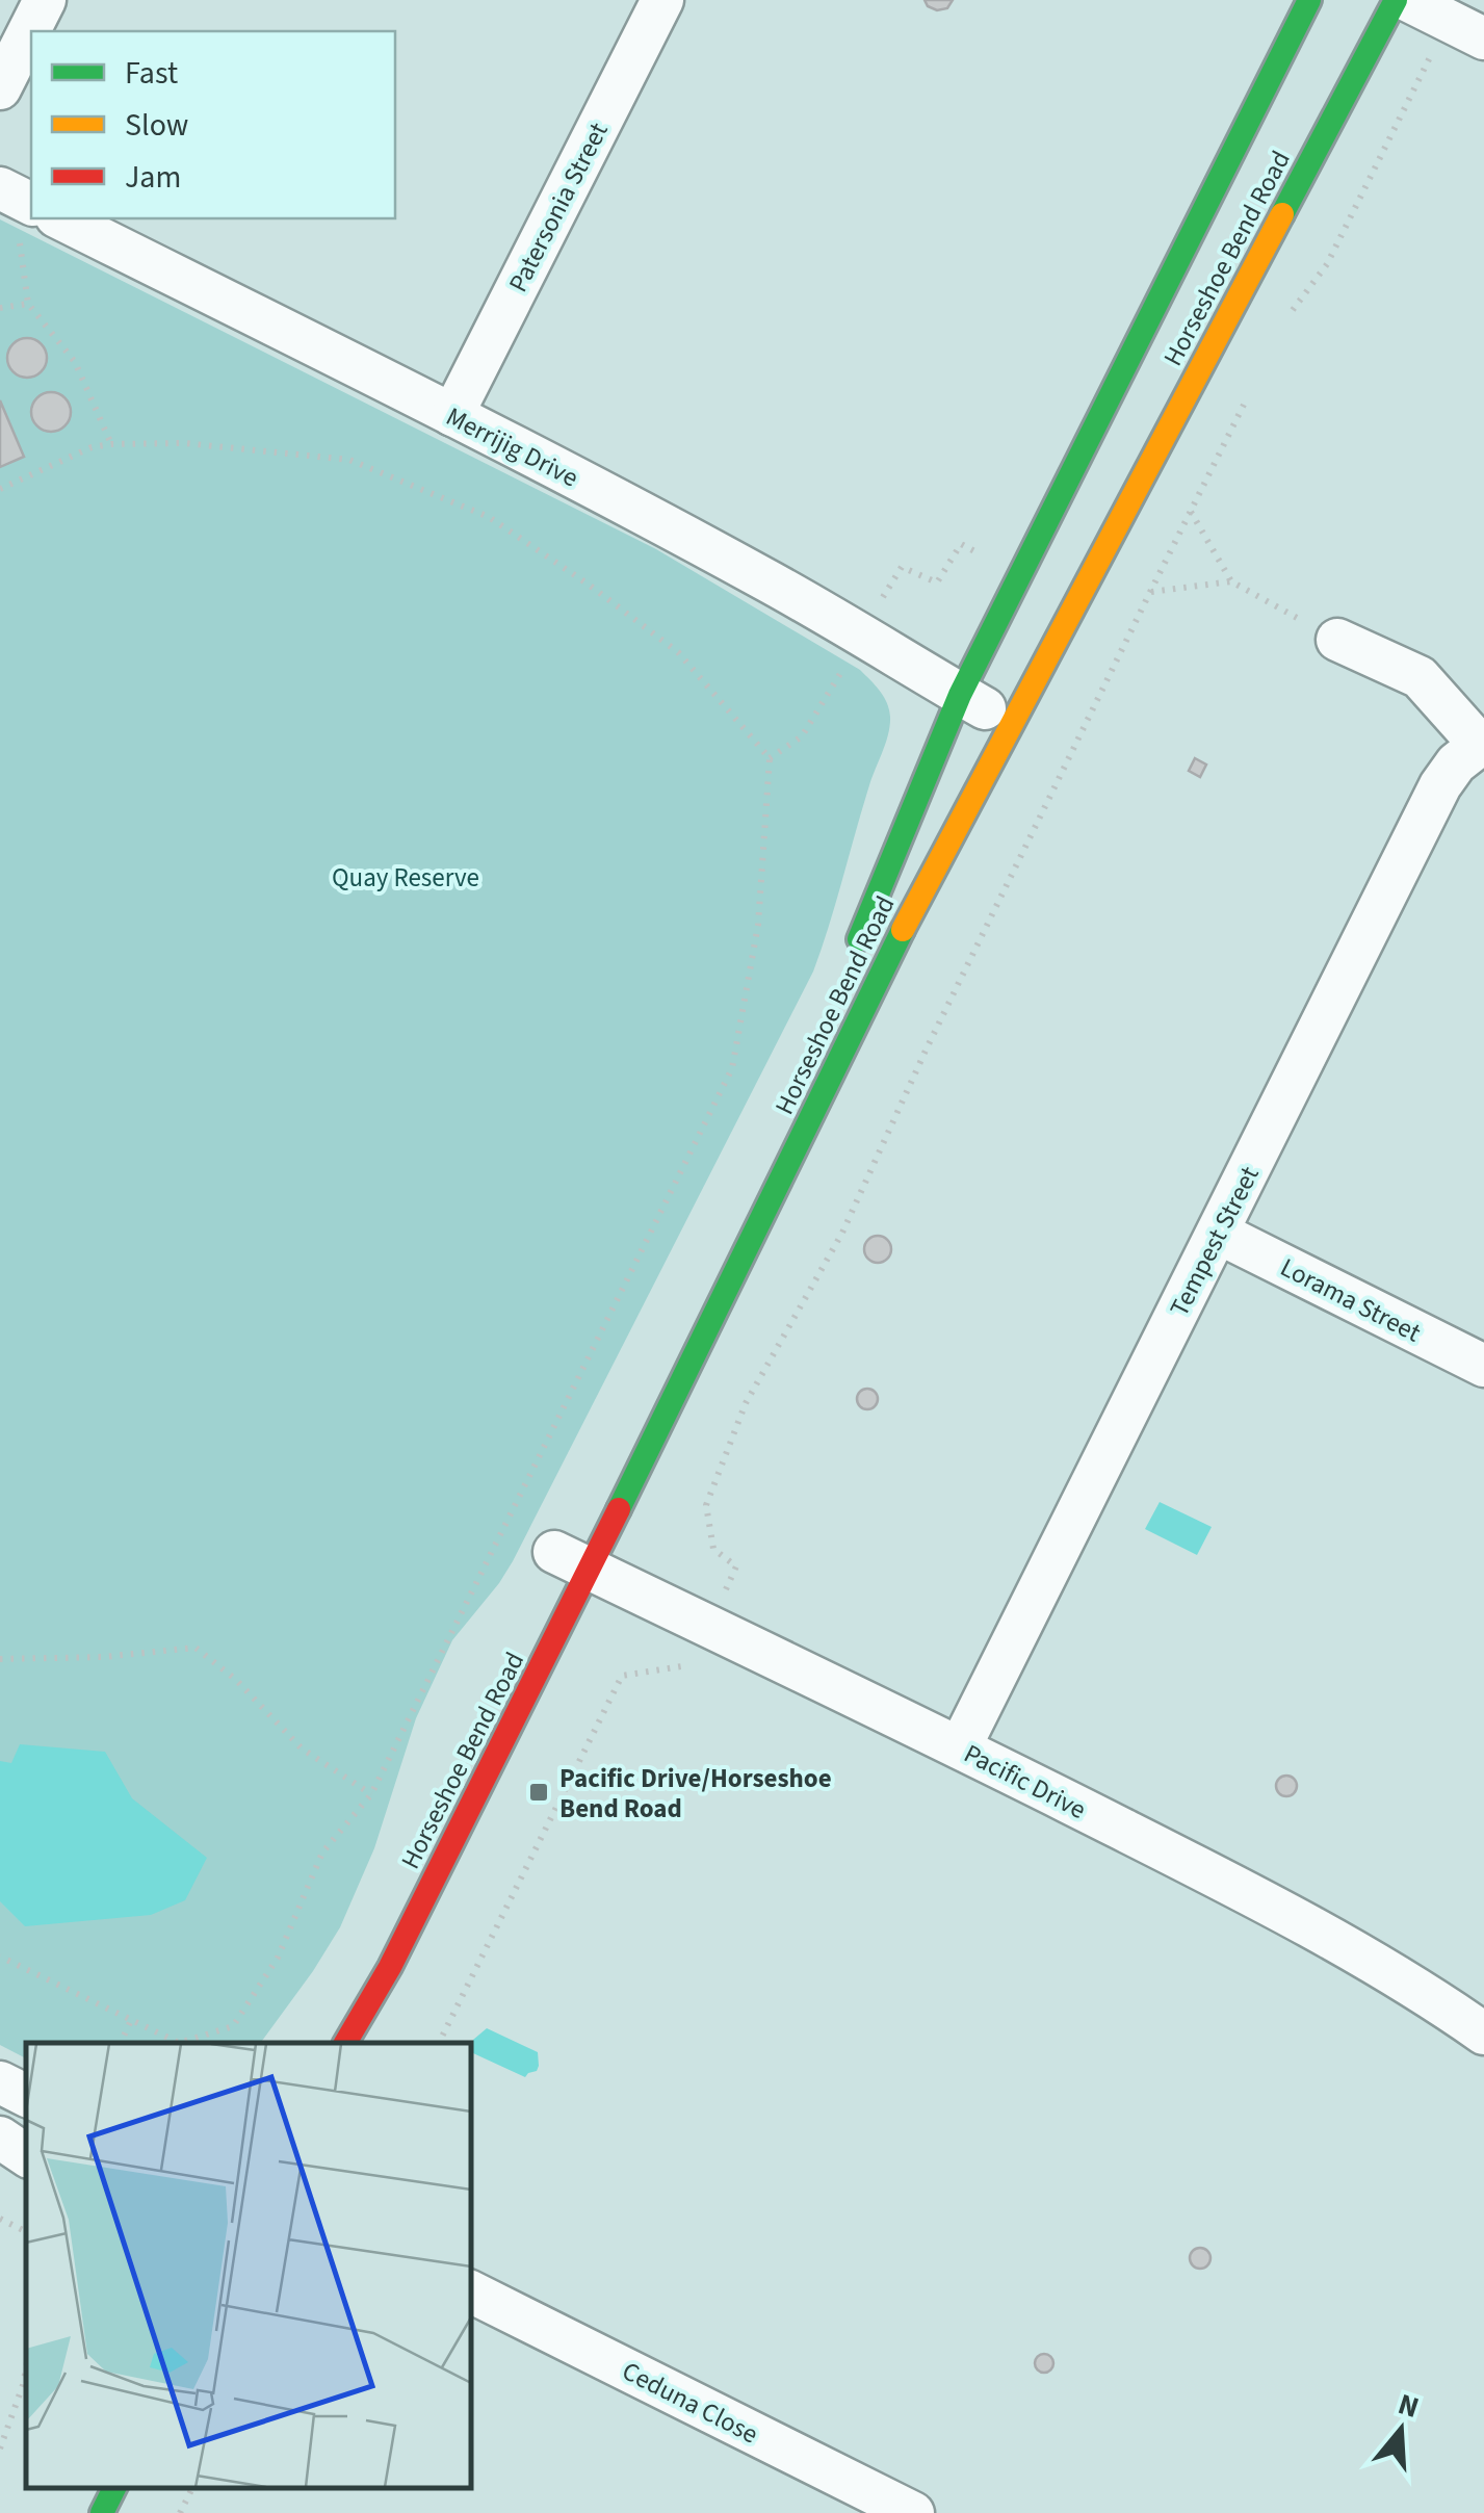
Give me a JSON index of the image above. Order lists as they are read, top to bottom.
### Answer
{
  "streets": {
    "street": [
      "Patersonia Street",
      "Horseshoe Bend Road",
      "Merrijig Drive",
      "Tempest Street",
      "Lorama Street",
      "Pacific Drive",
      "Ceduna Close"
    ]
  },
  "crossings": [
    ["Patersonia Street", "Merrijig Drive"],
    ["Horseshoe Bend Road", "Merrijig Drive"],
    ["Horseshoe Bend Road", "Pacific Drive"],
    ["Tempest Street", "Lorama Street"],
    ["Tempest Street", "Pacific Drive"]
  ],
  "parks": ["Quay Reserve"],
  "places": {
    "transit": ["Pacific Drive/Horseshoe Bend Road"]
  },
  "legend": ["Fast", "Slow", "Jam"],
  "north": "top"
}
